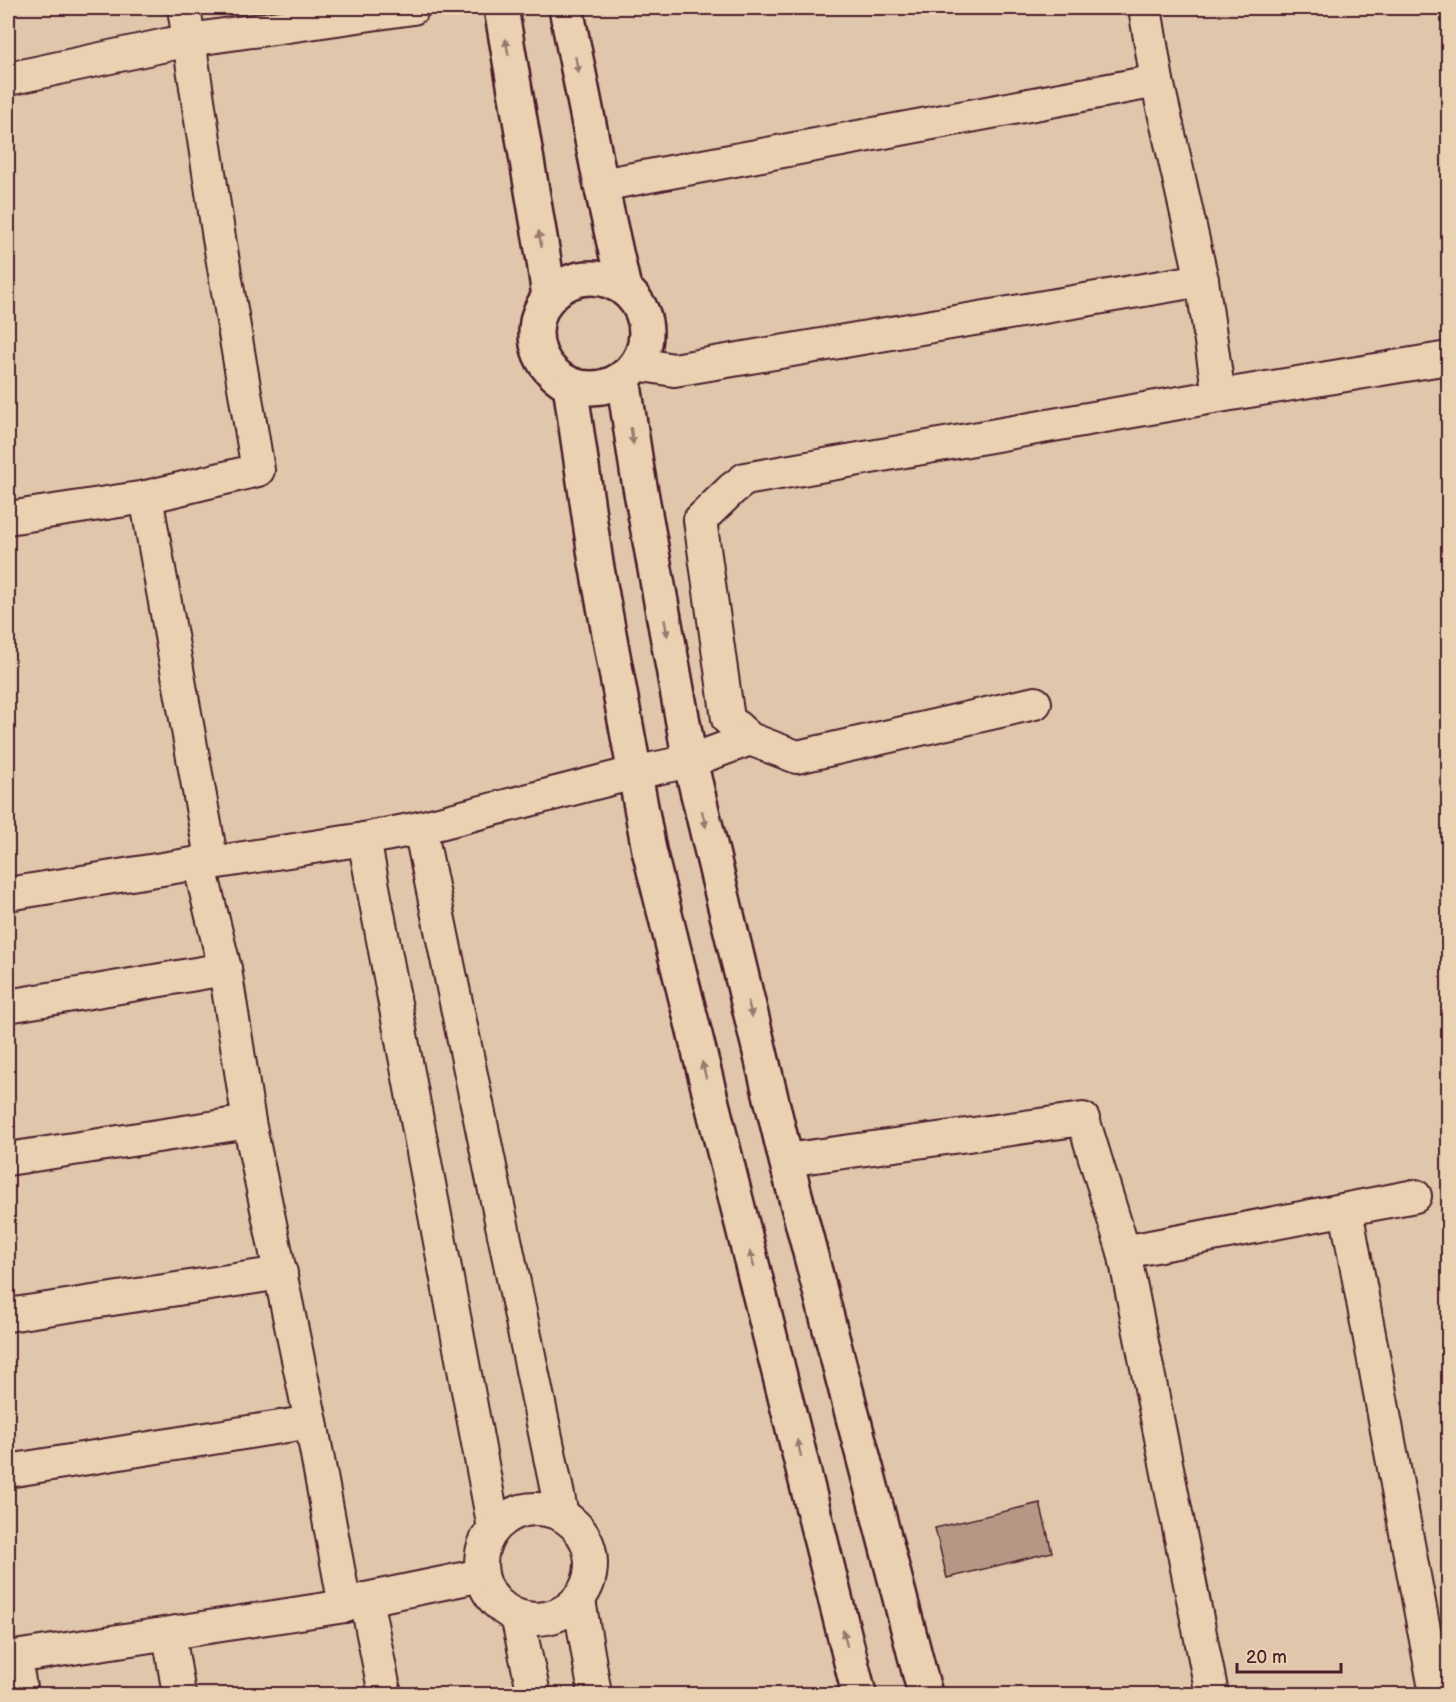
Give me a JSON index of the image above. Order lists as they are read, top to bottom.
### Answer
{
  "scale_bar": "20 m"
}
